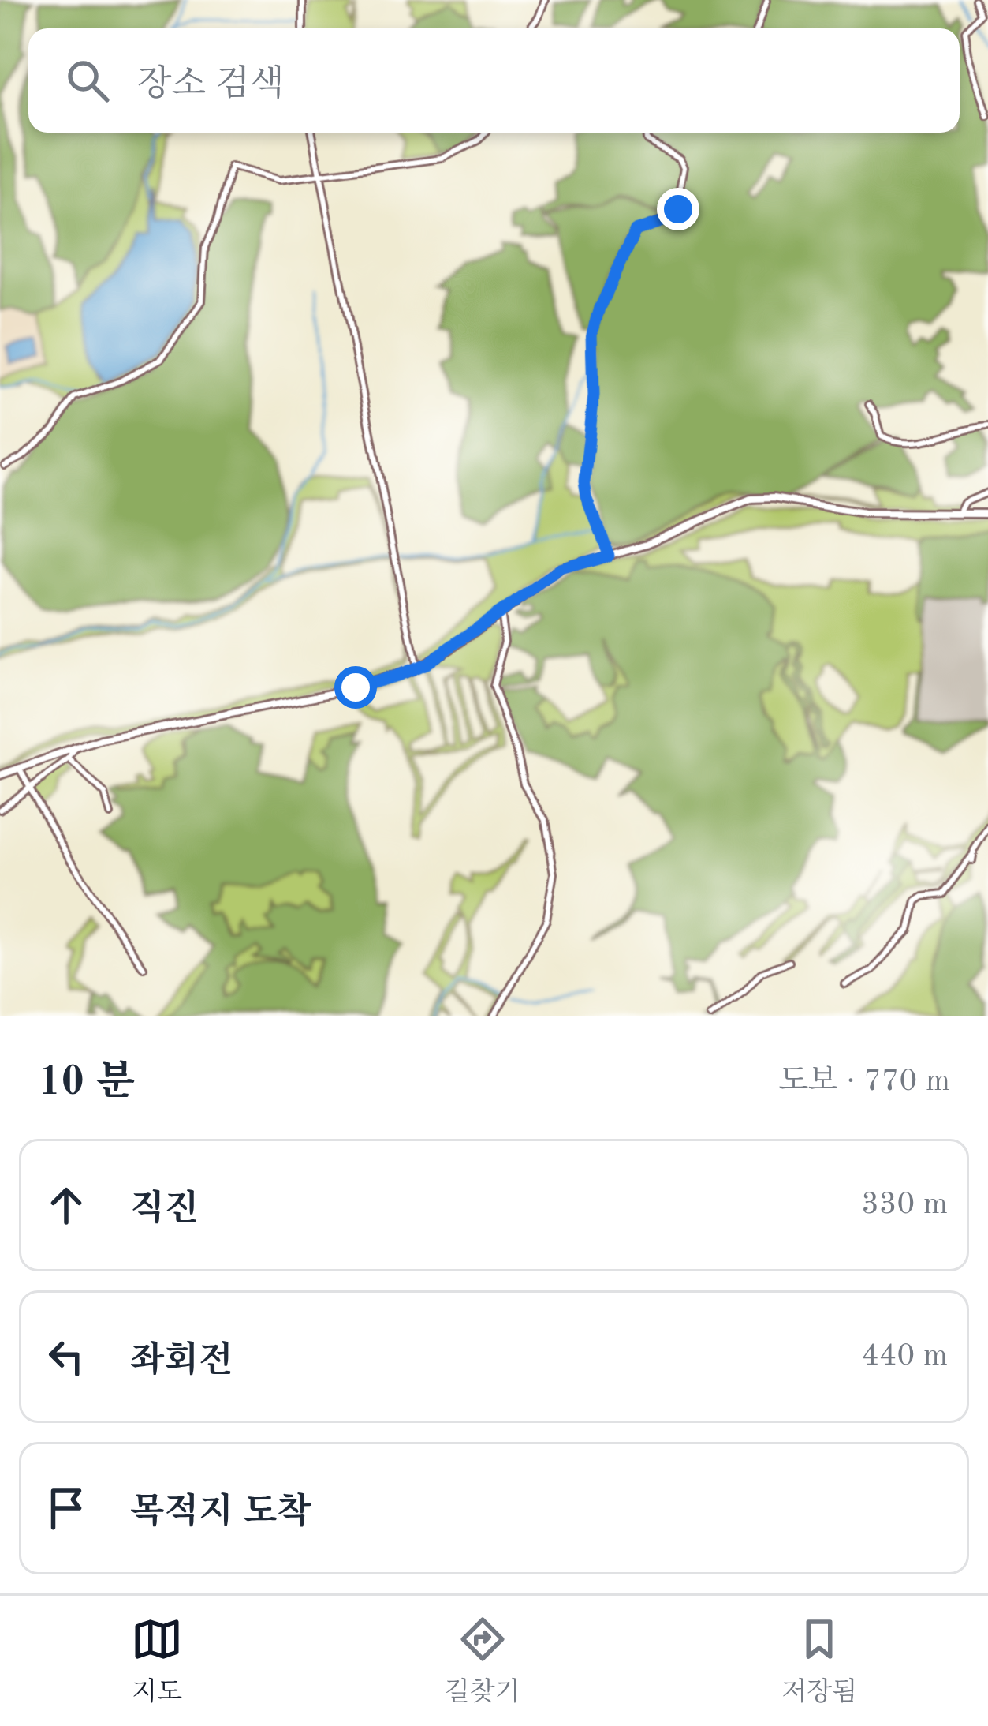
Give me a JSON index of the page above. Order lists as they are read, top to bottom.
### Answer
{
  "page": {
    "search": "장소 검색",
    "heading": ["10 분", "도보 · 770 m"],
    "list": [
      ["직진", "330 m"],
      ["좌회전", "440 m"],
      "목적지 도착"
    ],
    "nav": ["지도", "길찾기", "저장됨"]
  }
}
